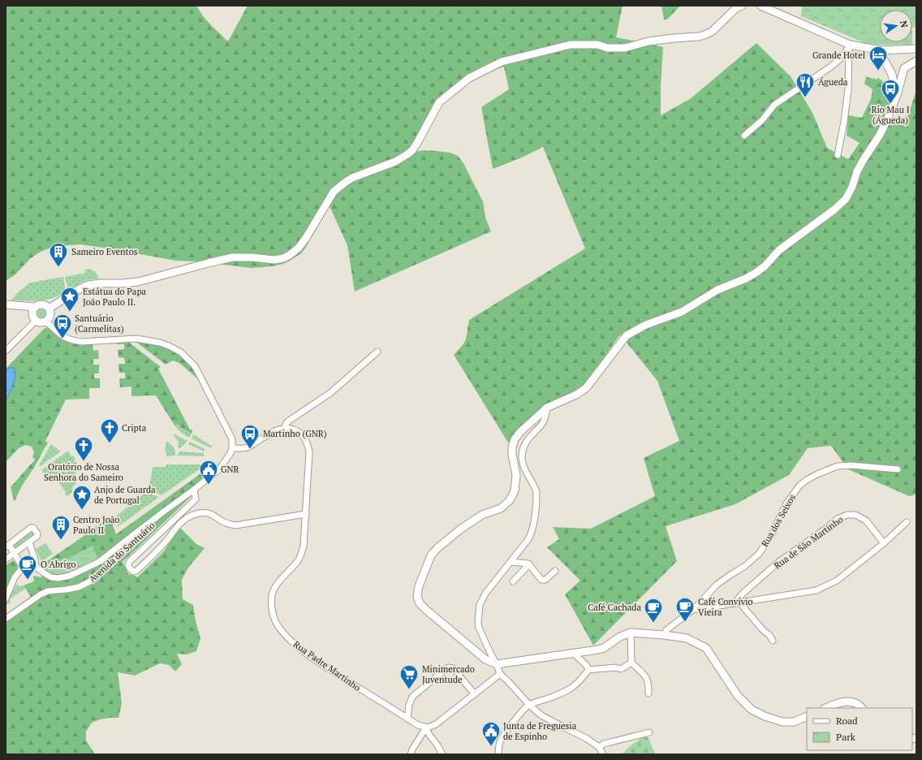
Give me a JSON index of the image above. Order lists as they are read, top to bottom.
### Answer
{
  "streets": {
    "street": [
      "Rua dos Seixos",
      "Rua de São Martinho",
      "Avenida do Santuário",
      "Rua Padre Martinho"
    ]
  },
  "places": {
    "hotel": ["Grande Hotel"],
    "restaurant": ["Águeda"],
    "bus stop": ["Rio Mau I (Águeda)", "Santuário (Carmelitas)", "Martinho (GNR)"],
    "building": ["Sameiro Eventos", "Centro João Paulo II"],
    "place": ["Estátua do Papa João Paulo II.", "Anjo de Guarda de Portugal"],
    "church": ["Cripta", "Oratório de Nossa Senhora do Sameiro"],
    "public building": ["GNR", "Junta de Freguesia de Espinho"],
    "cafe": ["O Abrigo", "Café Convívio Vieira", "Café Cachada"],
    "supermarket": ["Minimercado Juventude"]
  },
  "legend": ["Road", "Park"],
  "north": "right"
}
